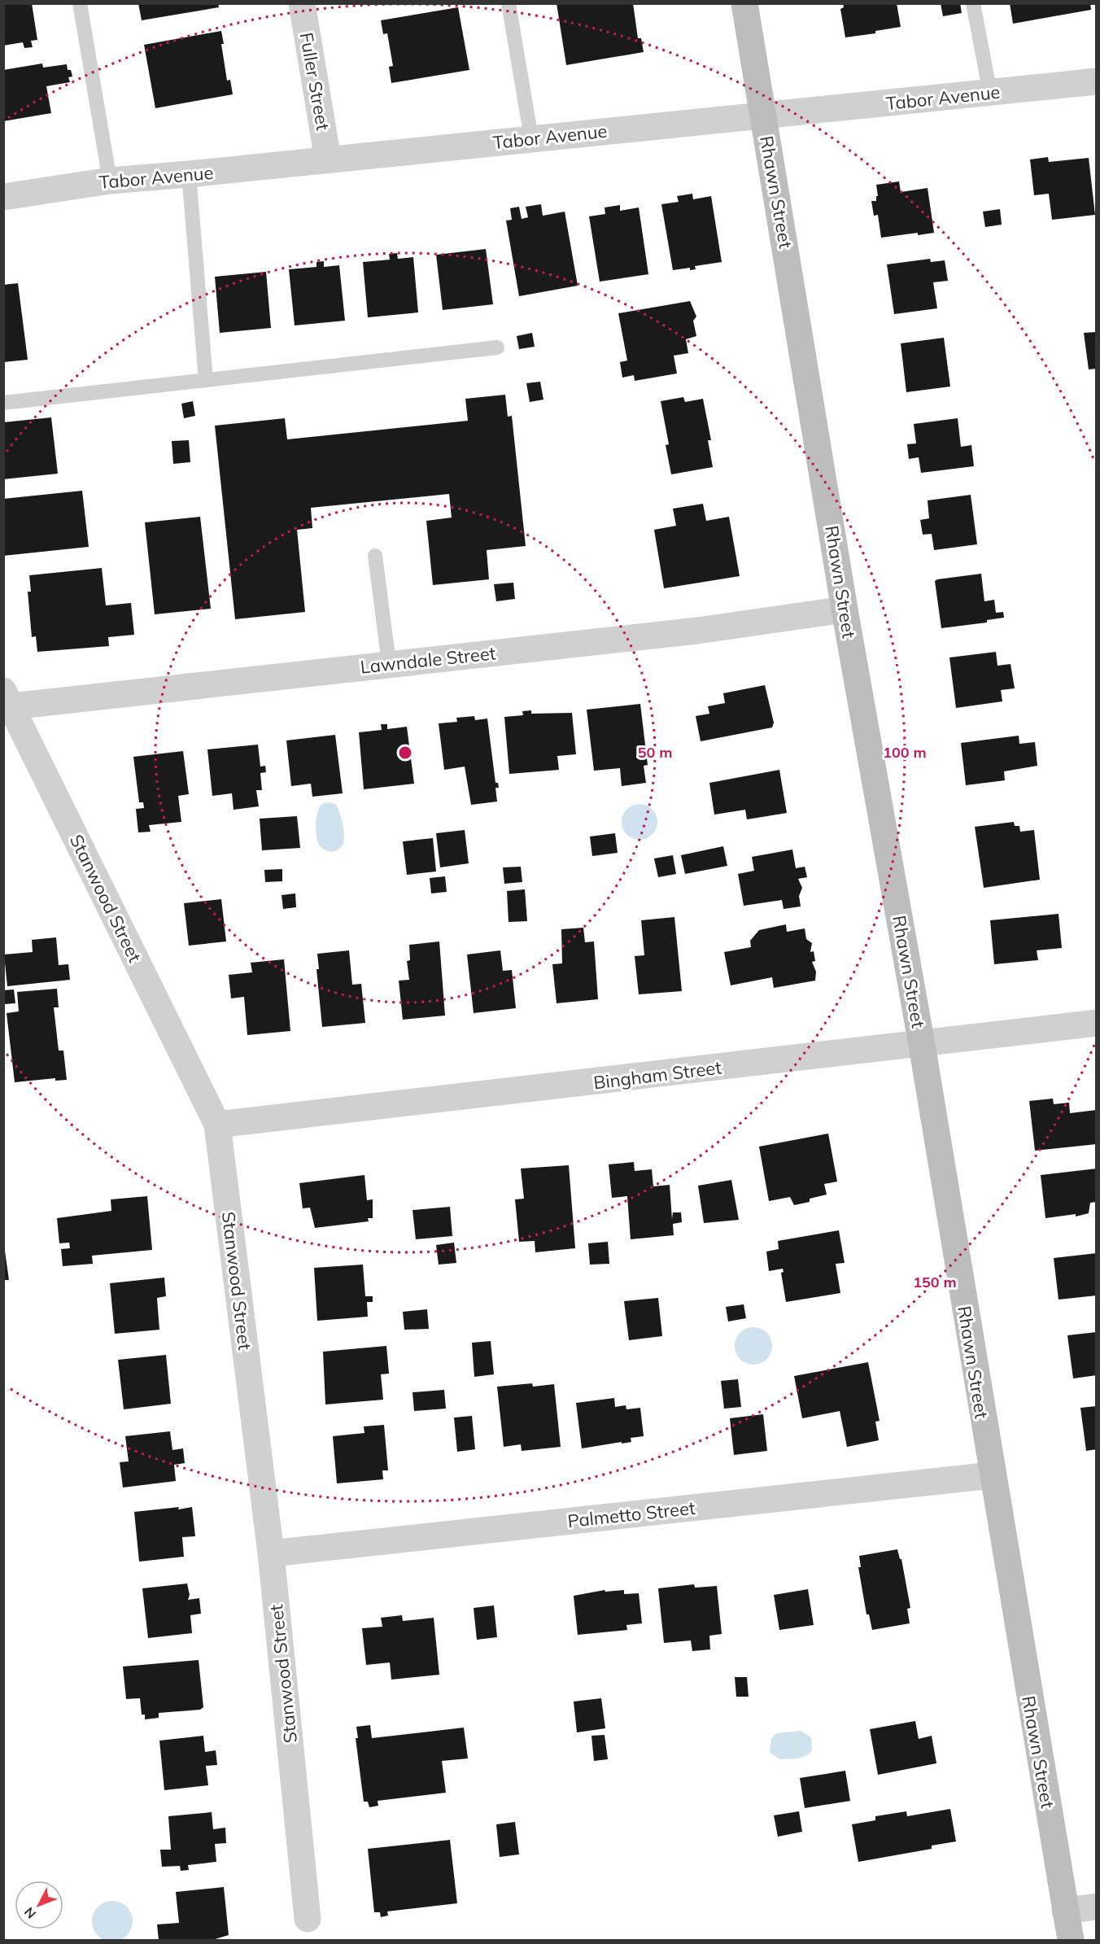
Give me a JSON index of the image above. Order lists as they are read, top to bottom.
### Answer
{
  "streets": {
    "main road": ["Rhawn Street"],
    "street": [
      "Fuller Street",
      "Tabor Avenue",
      "Lawndale Street",
      "Stanwood Street",
      "Bingham Street",
      "Palmetto Street"
    ]
  },
  "crossings": [
    ["Fuller Street", "Tabor Avenue"],
    ["Tabor Avenue", "Rhawn Street"],
    ["Rhawn Street", "Lawndale Street"],
    ["Rhawn Street", "Bingham Street"],
    ["Rhawn Street", "Palmetto Street"],
    ["Lawndale Street", "Stanwood Street"],
    ["Stanwood Street", "Bingham Street"],
    ["Stanwood Street", "Palmetto Street"]
  ],
  "north": "bottom left",
  "rings": ["50 m", "100 m", "150 m"]
}
